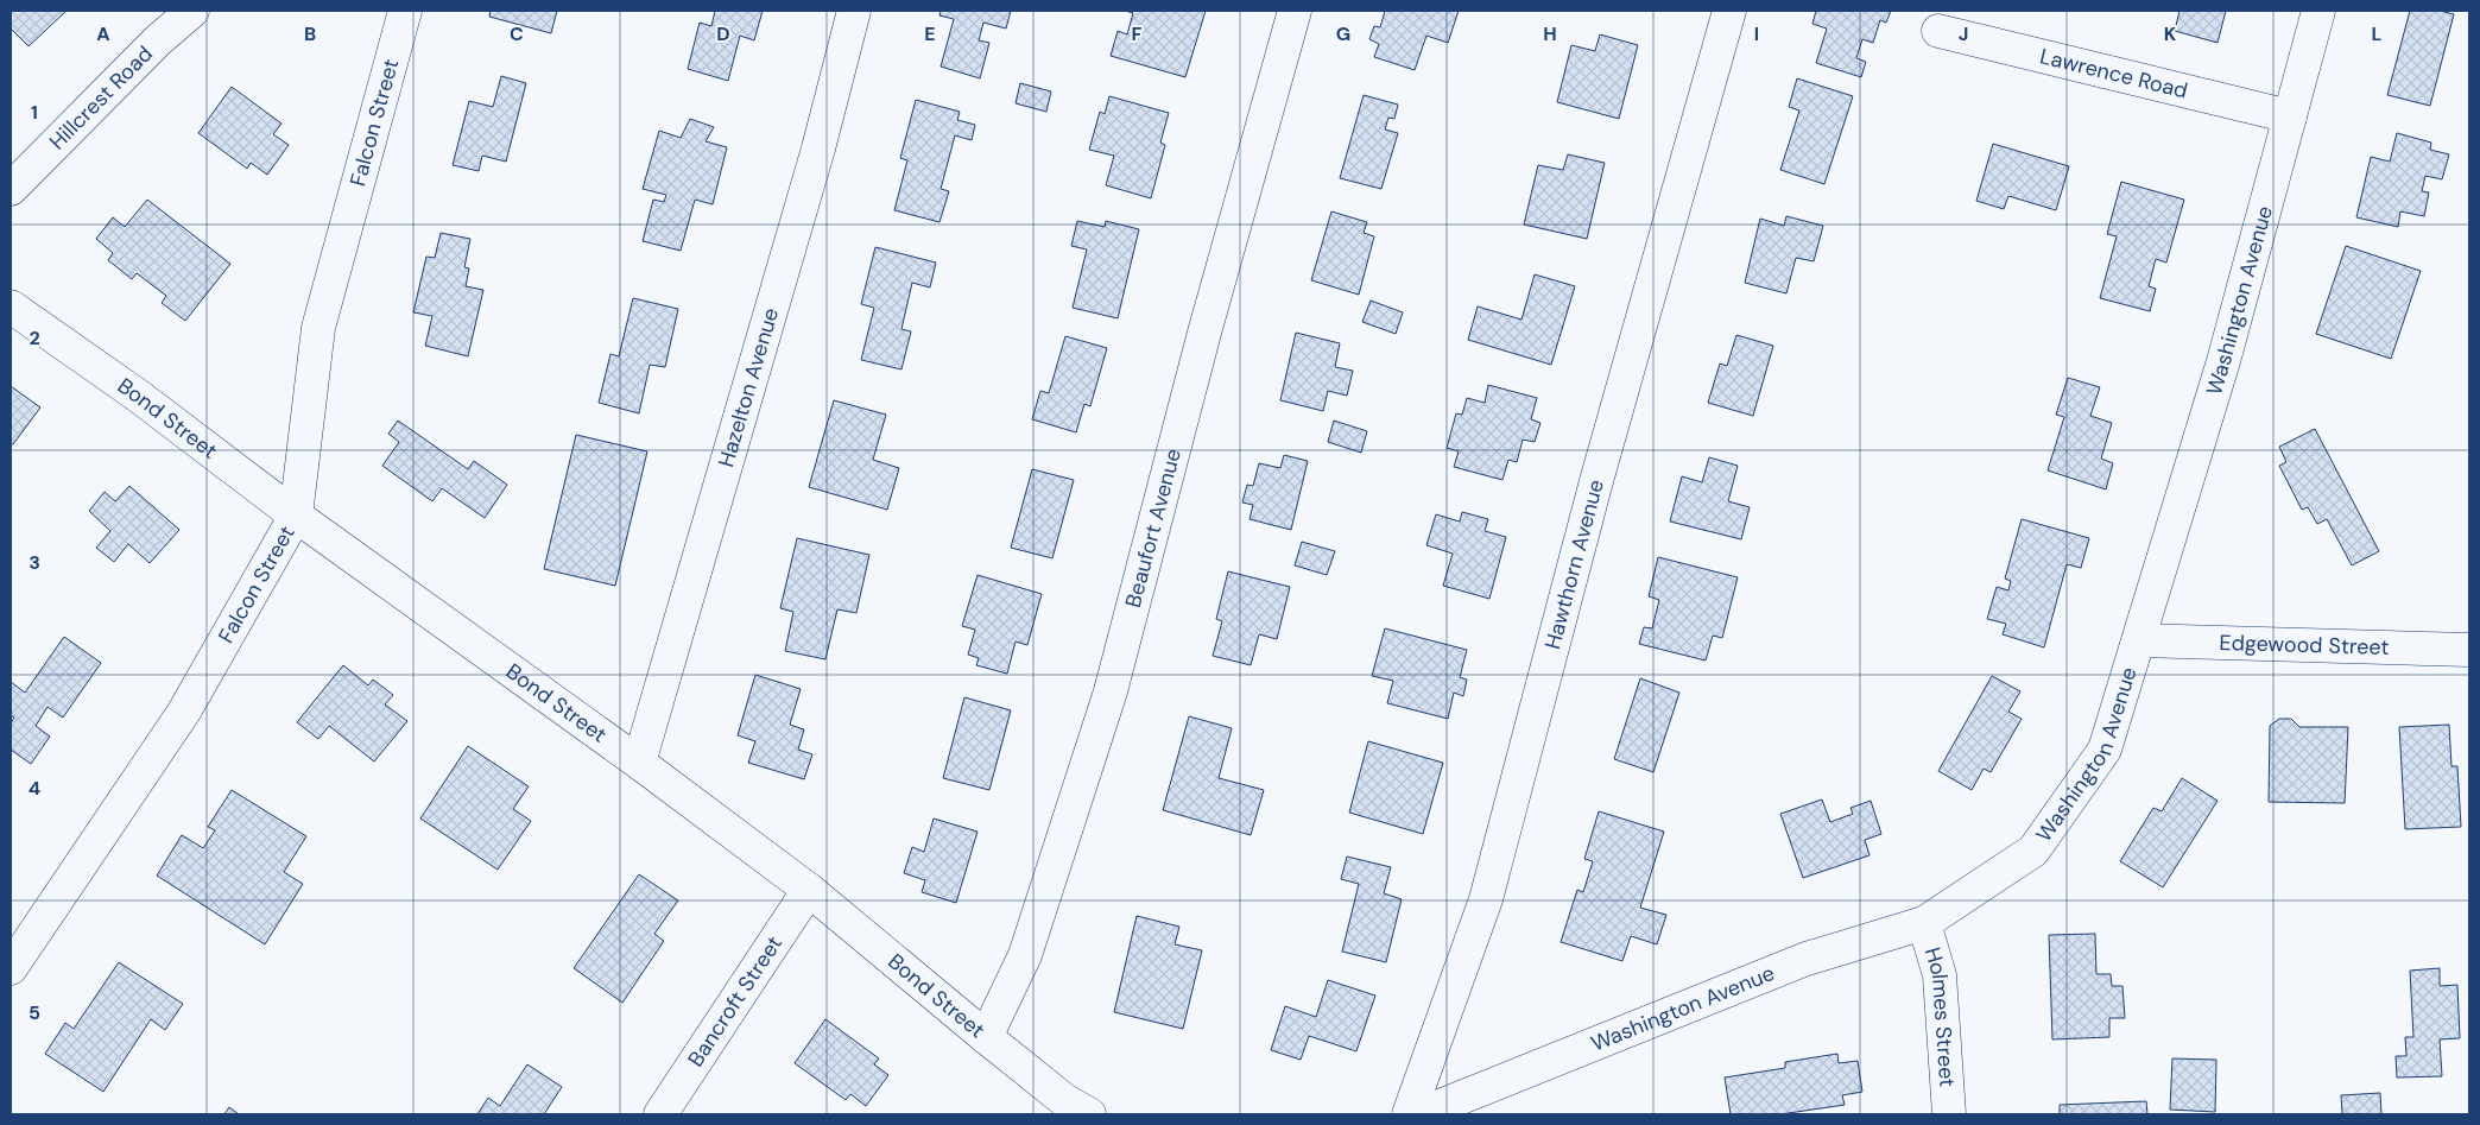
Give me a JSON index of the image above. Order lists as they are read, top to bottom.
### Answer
{
  "streets": {
    "street": [
      "Lawrence Road",
      "Hillcrest Road",
      "Falcon Street",
      "Washington Avenue",
      "Hazelton Avenue",
      "Bond Street",
      "Beaufort Avenue",
      "Hawthorn Avenue",
      "Edgewood Street",
      "Bancroft Street",
      "Holmes Street"
    ]
  },
  "crossings": [
    ["Lawrence Road", "Washington Avenue"],
    ["Falcon Street", "Bond Street"],
    ["Washington Avenue", "Edgewood Street"],
    ["Washington Avenue", "Holmes Street"],
    ["Hazelton Avenue", "Bond Street"],
    ["Bond Street", "Beaufort Avenue"],
    ["Bond Street", "Bancroft Street"]
  ],
  "grid": {
    "columns": [
      "A",
      "B",
      "C",
      "D",
      "E",
      "F",
      "G",
      "H",
      "I",
      "J",
      "K",
      "L"
    ],
    "rows": [
      "1",
      "2",
      "3",
      "4",
      "5"
    ]
  }
}
